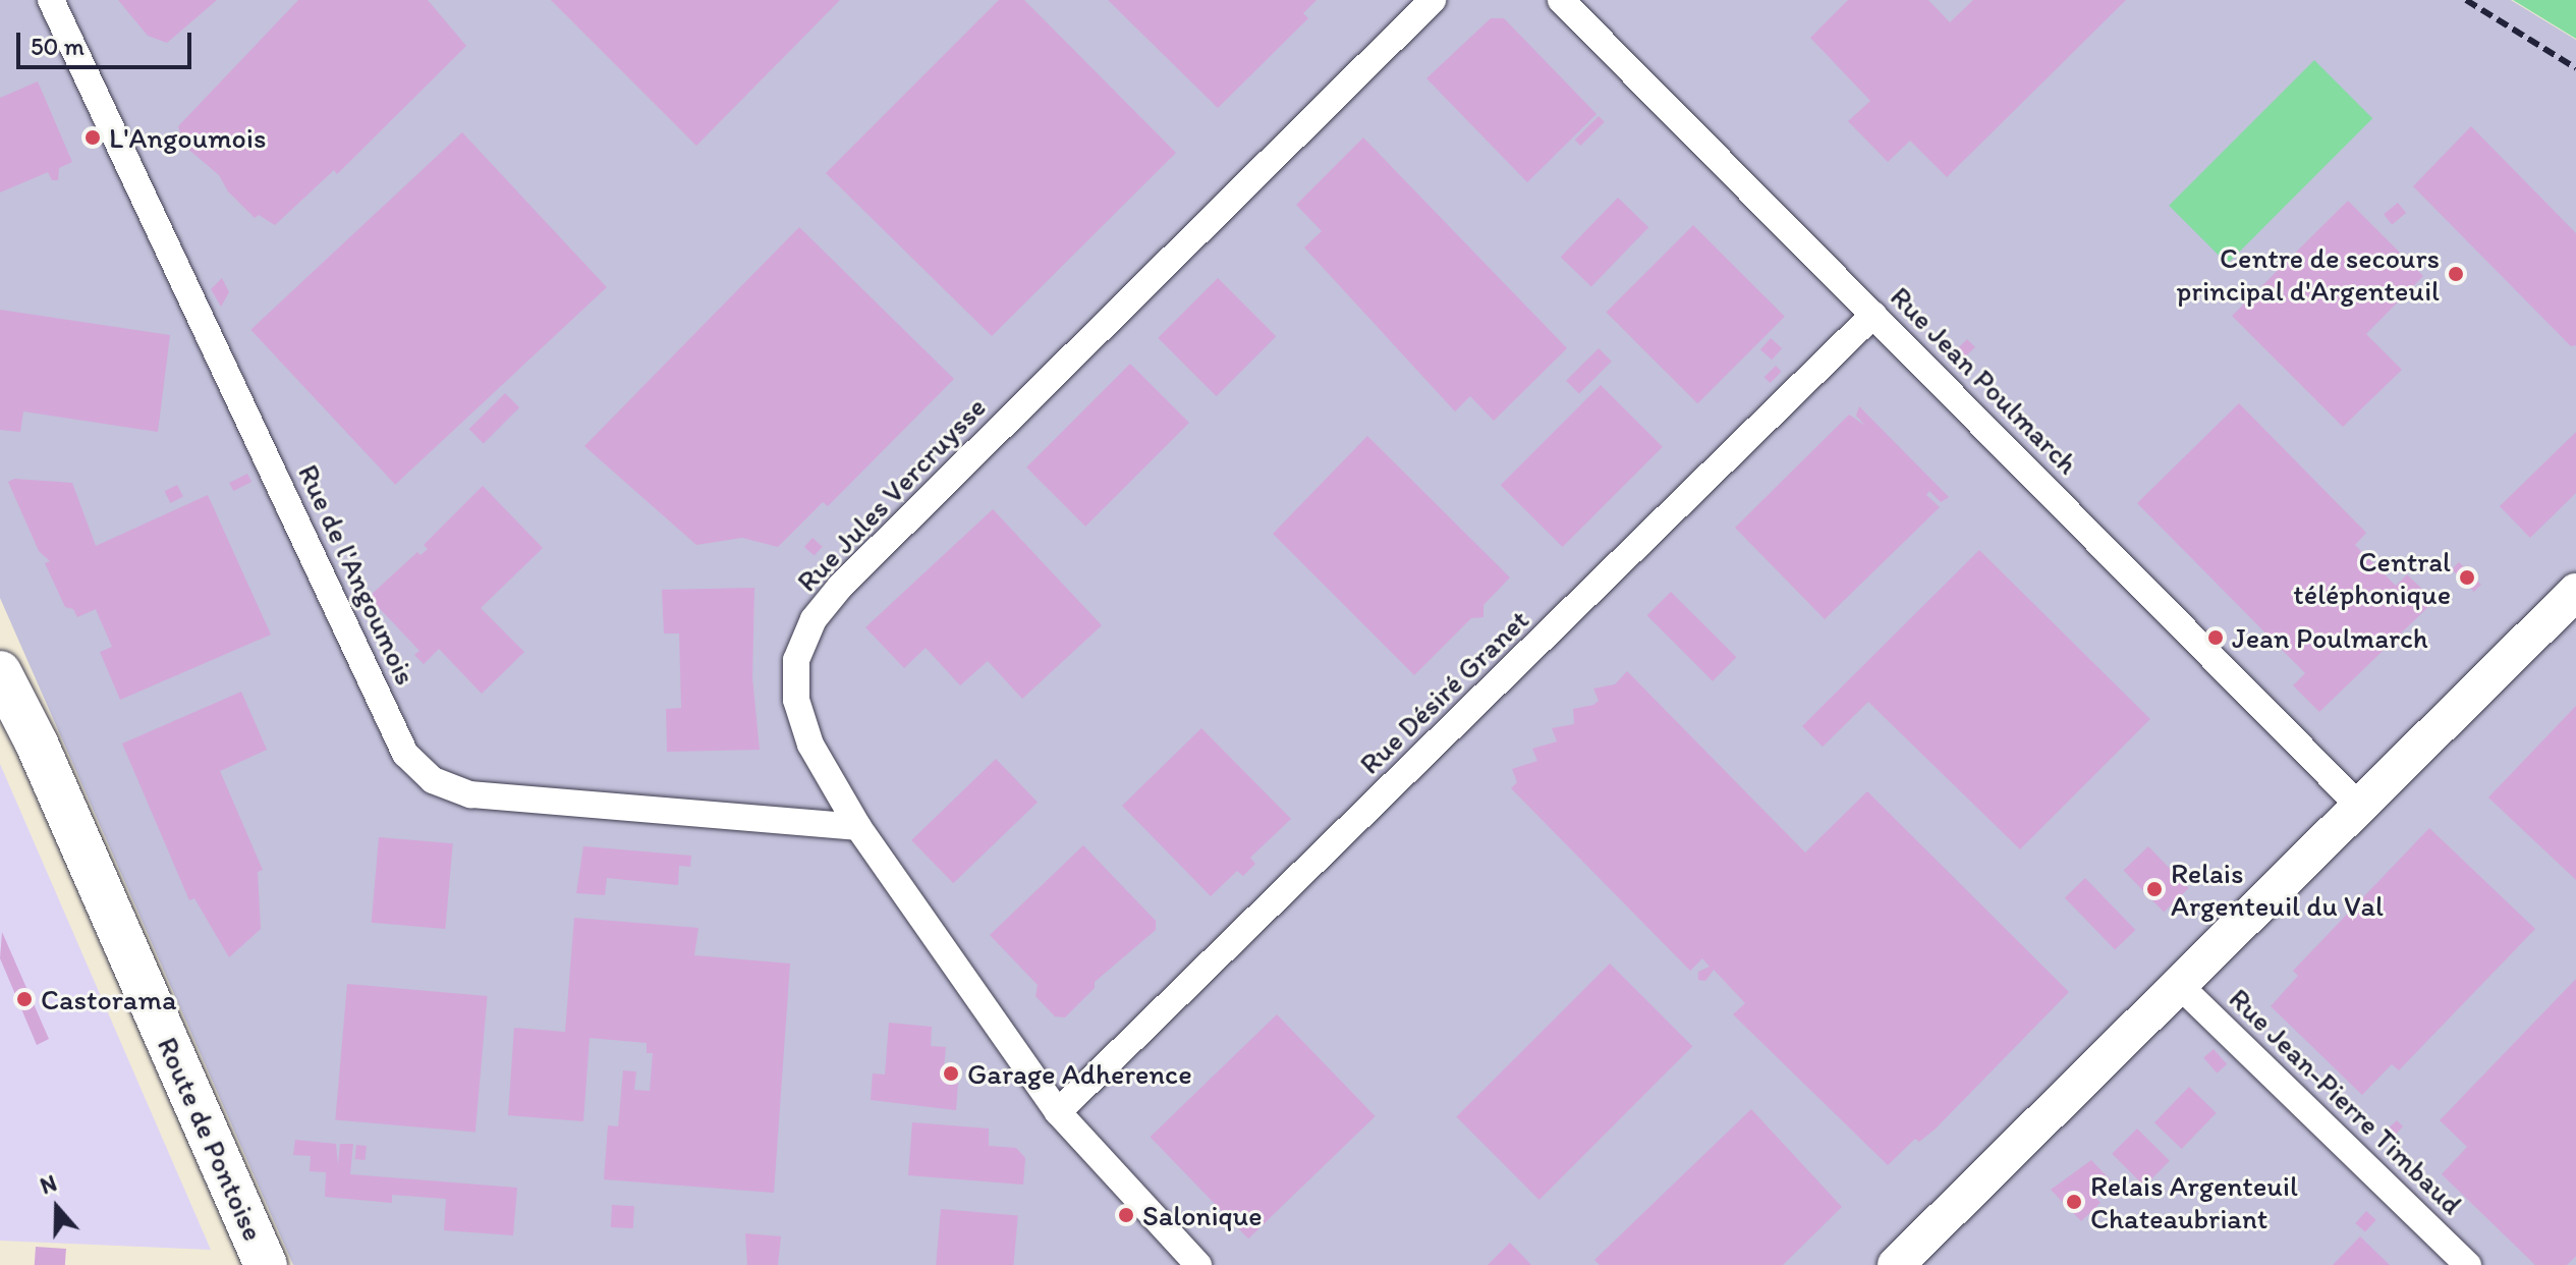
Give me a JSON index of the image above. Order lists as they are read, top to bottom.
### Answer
{
  "streets": {
    "main road": ["Route de Pontoise"],
    "street": [
      "Rue Jean Poulmarch",
      "Rue Jules Vercruysse",
      "Rue de l'Angoumois",
      "Rue Désiré Granet",
      "Rue Jean-Pierre Timbaud"
    ]
  },
  "crossings": [
    ["Rue Jean Poulmarch", "Rue Désiré Granet"],
    ["Rue Jules Vercruysse", "Rue de l'Angoumois"],
    ["Rue Jules Vercruysse", "Rue Désiré Granet"]
  ],
  "places": [
    "L'Angoumois",
    "Centre de secours principal d'Argenteuil",
    "Central téléphonique",
    "Jean Poulmarch",
    "Relais Argenteuil du Val",
    "Castorama",
    "Garage Adherence",
    "Relais Argenteuil Chateaubriant",
    "Salonique"
  ],
  "scale_bar": "50 m",
  "north": "top"
}
